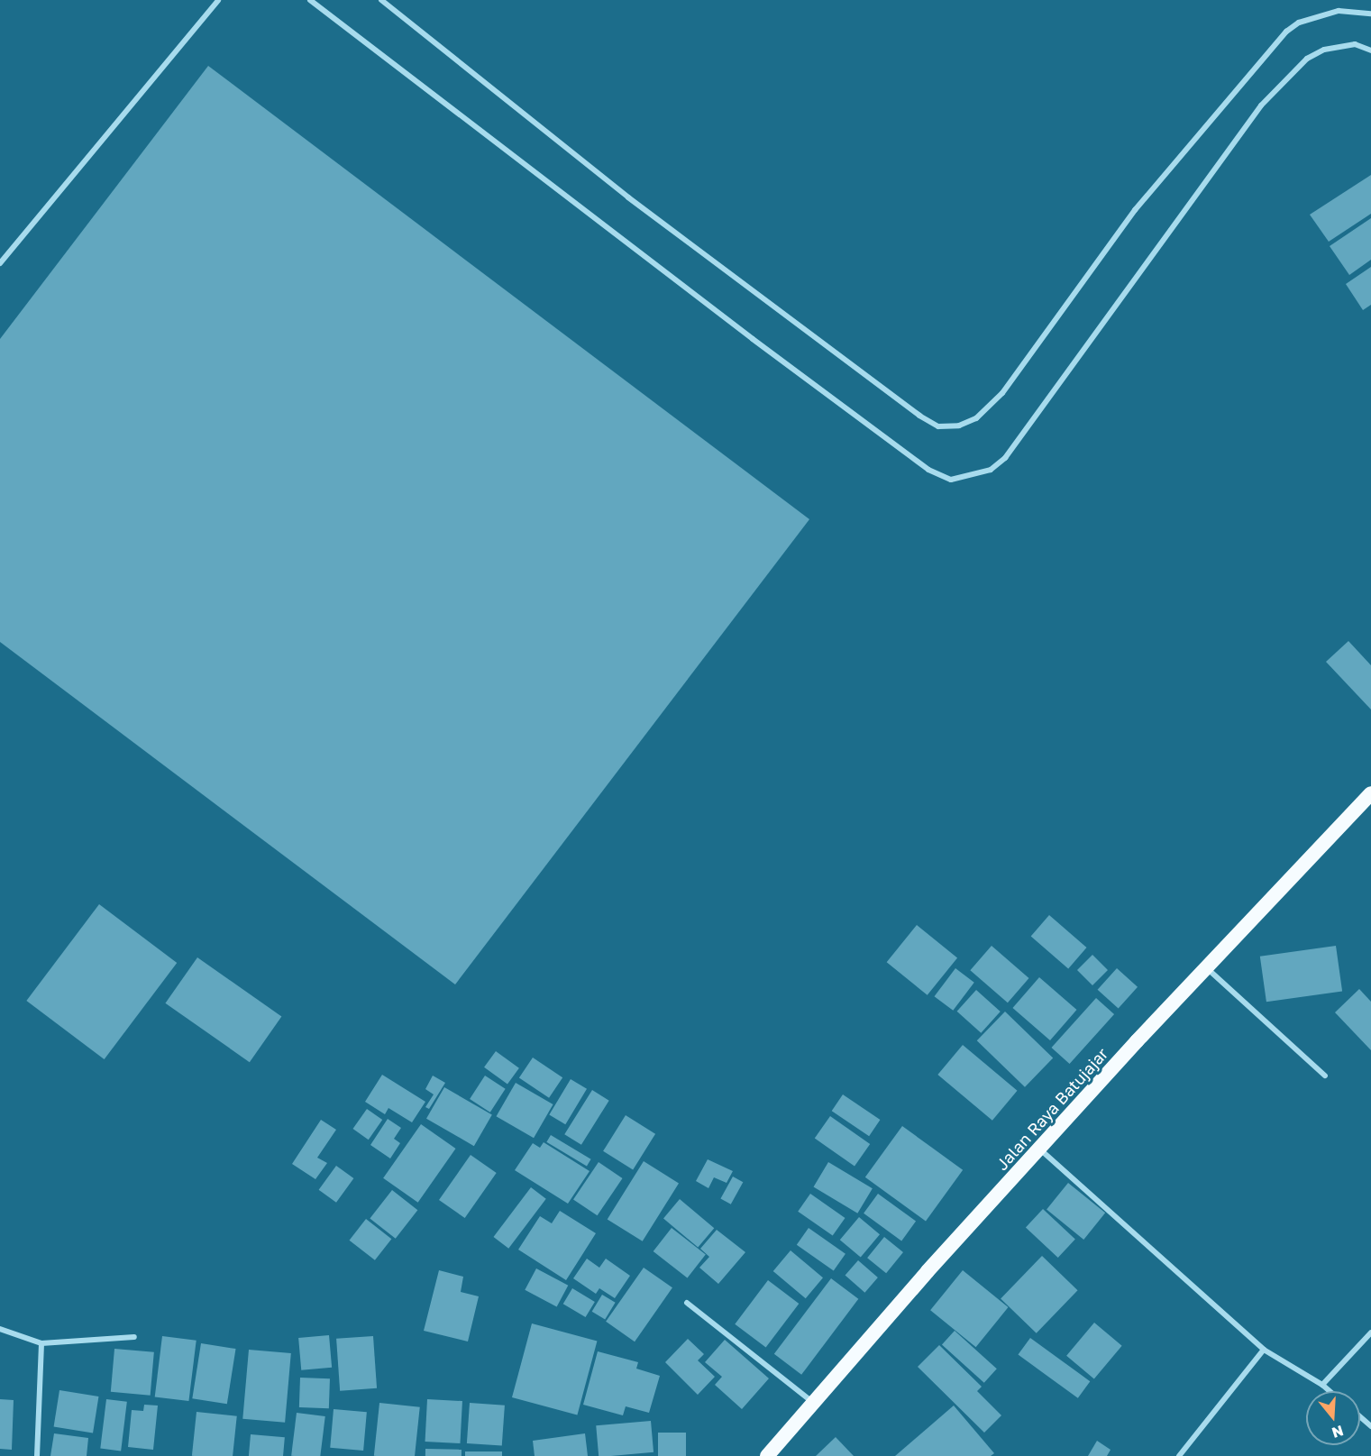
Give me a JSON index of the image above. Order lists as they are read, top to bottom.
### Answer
{
  "streets": {
    "highway": ["Jalan Raya Batujajar"]
  },
  "north": "bottom"
}
